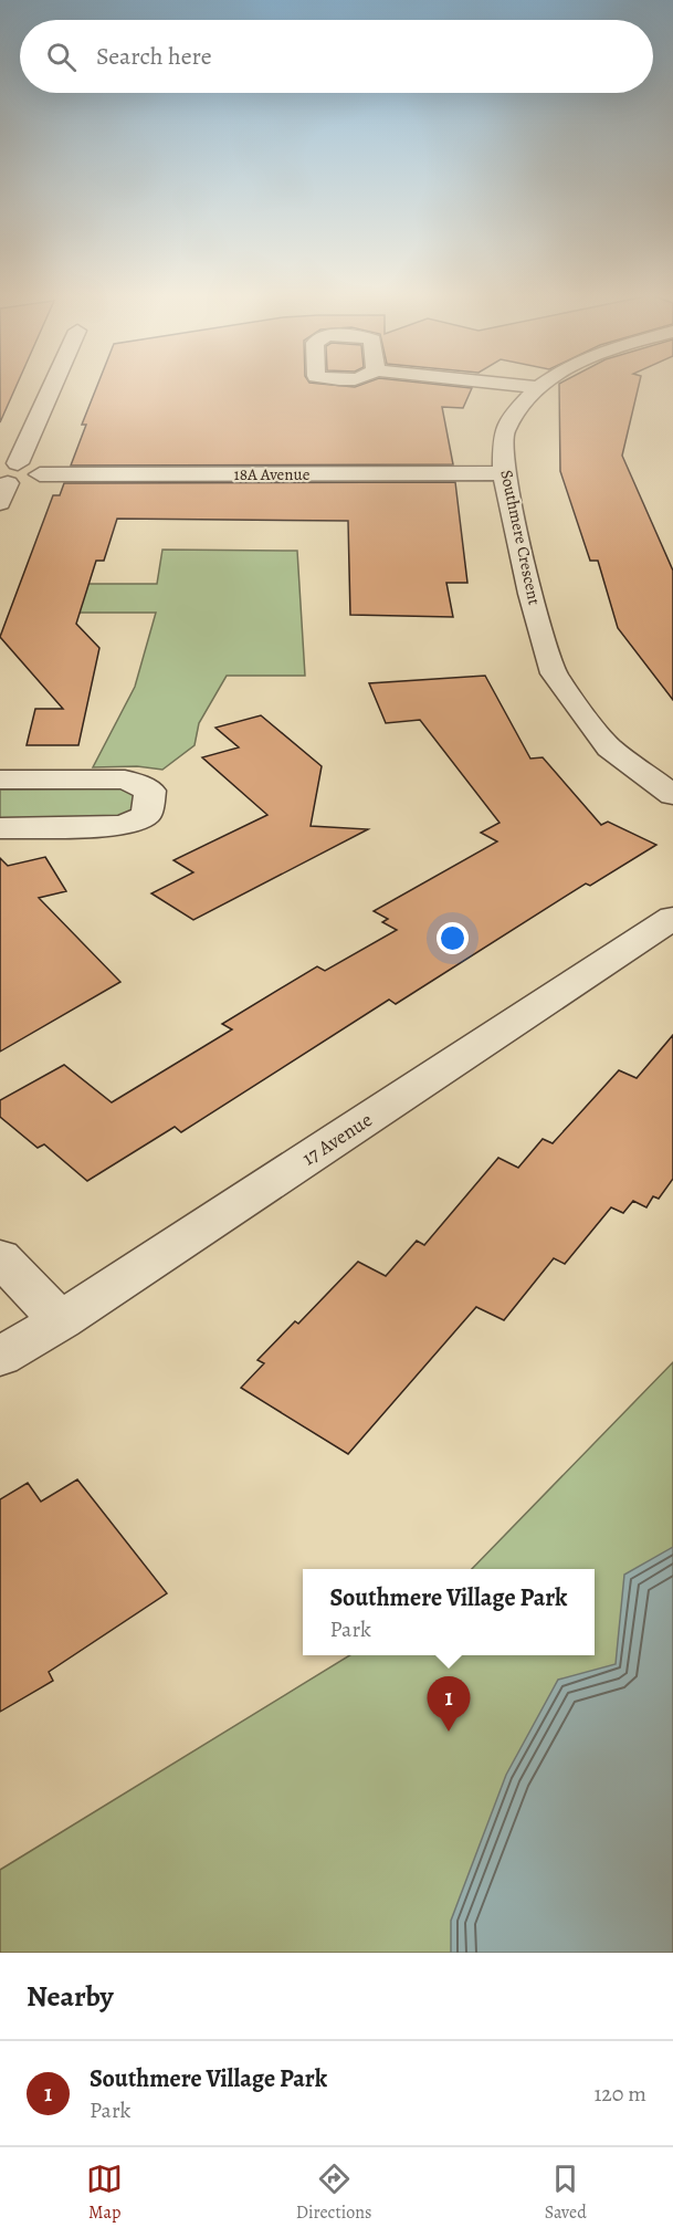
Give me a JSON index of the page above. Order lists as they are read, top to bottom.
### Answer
{
  "streets": {
    "street": ["18A Avenue", "Southmere Crescent", "17 Avenue"]
  },
  "crossings": [
    ["18A Avenue", "Southmere Crescent"]
  ],
  "page": {
    "search": "Search here",
    "popup": ["Southmere Village Park", "Park"],
    "pins": "1",
    "heading": "Nearby",
    "list": [
      {
        "mark": "1",
        "name": "Southmere Village Park",
        "note": "Park",
        "value": "120 m"
      }
    ],
    "nav": ["Map", "Directions", "Saved"]
  }
}
